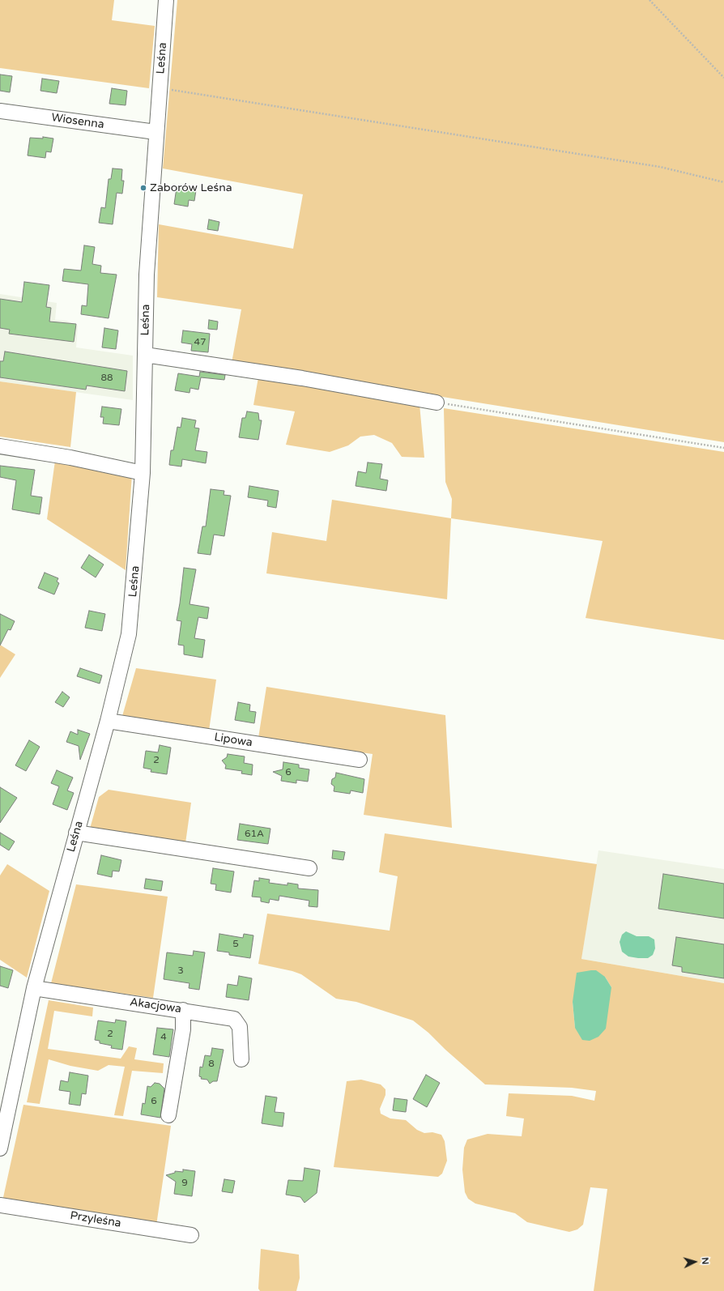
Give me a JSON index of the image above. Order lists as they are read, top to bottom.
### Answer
{
  "streets": {
    "street": [
      "Leśna",
      "Wiosenna",
      "Lipowa",
      "Akacjowa",
      "Przyleśna"
    ]
  },
  "crossings": [
    ["Leśna", "Wiosenna"],
    ["Leśna", "Lipowa"],
    ["Leśna", "Akacjowa"]
  ],
  "places": ["Zaborów Leśna"],
  "house_numbers": [
    "47",
    "88",
    "2",
    "6",
    "61A",
    "5",
    "3",
    "2",
    "4",
    "8",
    "6",
    "9"
  ],
  "north": "right"
}
